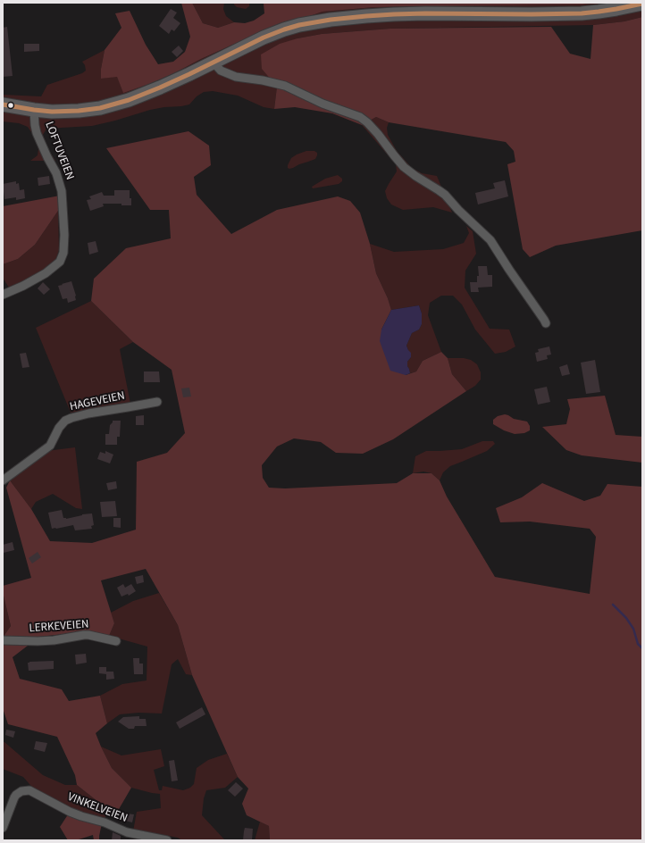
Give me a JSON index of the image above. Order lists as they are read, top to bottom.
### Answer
{
  "streets": {
    "street": [
      "LOFTUVEIEN",
      "HAGEVEIEN",
      "LERKEVEIEN",
      "VINKELVEIEN"
    ]
  }
}
